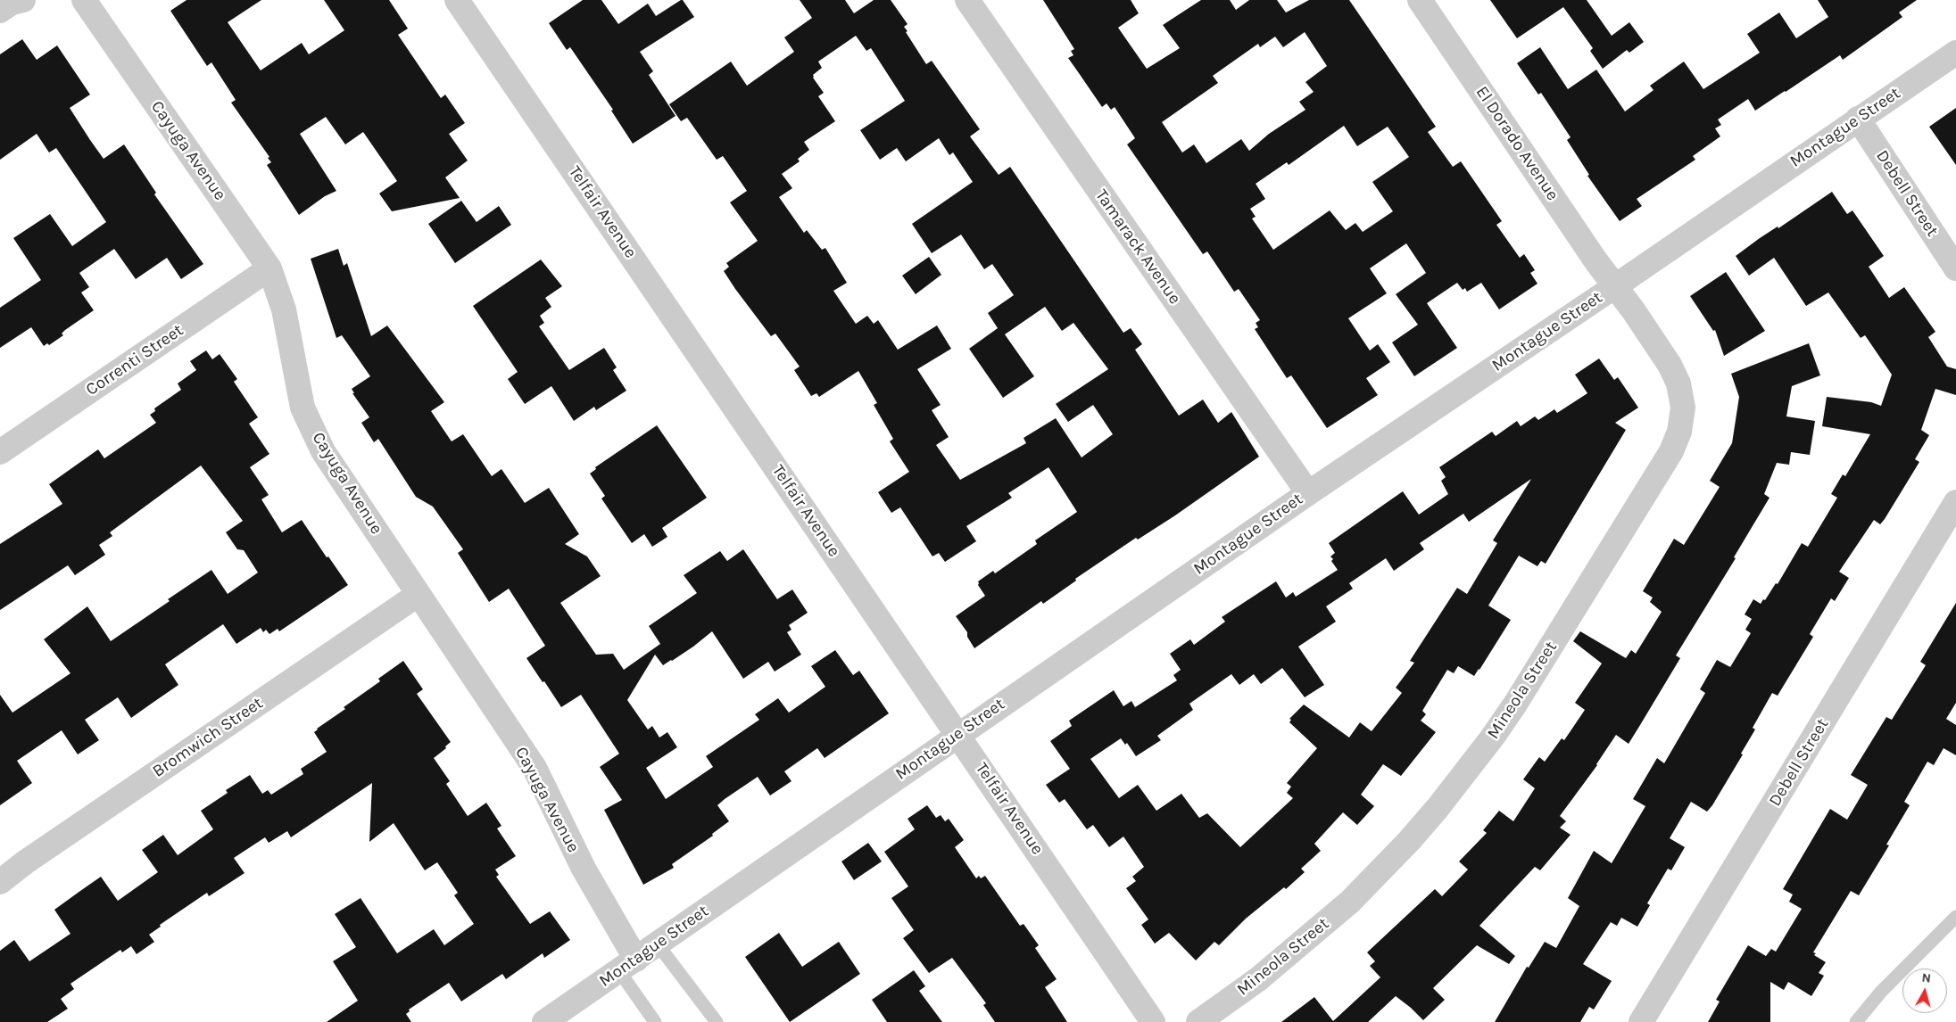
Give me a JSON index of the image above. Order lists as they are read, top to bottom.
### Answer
{
  "streets": {
    "street": [
      "Montague Street",
      "El Dorado Avenue",
      "Cayuga Avenue",
      "Debell Street",
      "Telfair Avenue",
      "Tamarack Avenue",
      "Correnti Street",
      "Mineola Street",
      "Bromwich Street"
    ]
  },
  "crossings": [
    ["Montague Street", "El Dorado Avenue"],
    ["Montague Street", "Cayuga Avenue"],
    ["Montague Street", "Debell Street"],
    ["Montague Street", "Telfair Avenue"],
    ["Montague Street", "Tamarack Avenue"],
    ["Montague Street", "Mineola Street"],
    ["El Dorado Avenue", "Mineola Street"],
    ["Cayuga Avenue", "Correnti Street"],
    ["Cayuga Avenue", "Bromwich Street"]
  ],
  "north": "top"
}
